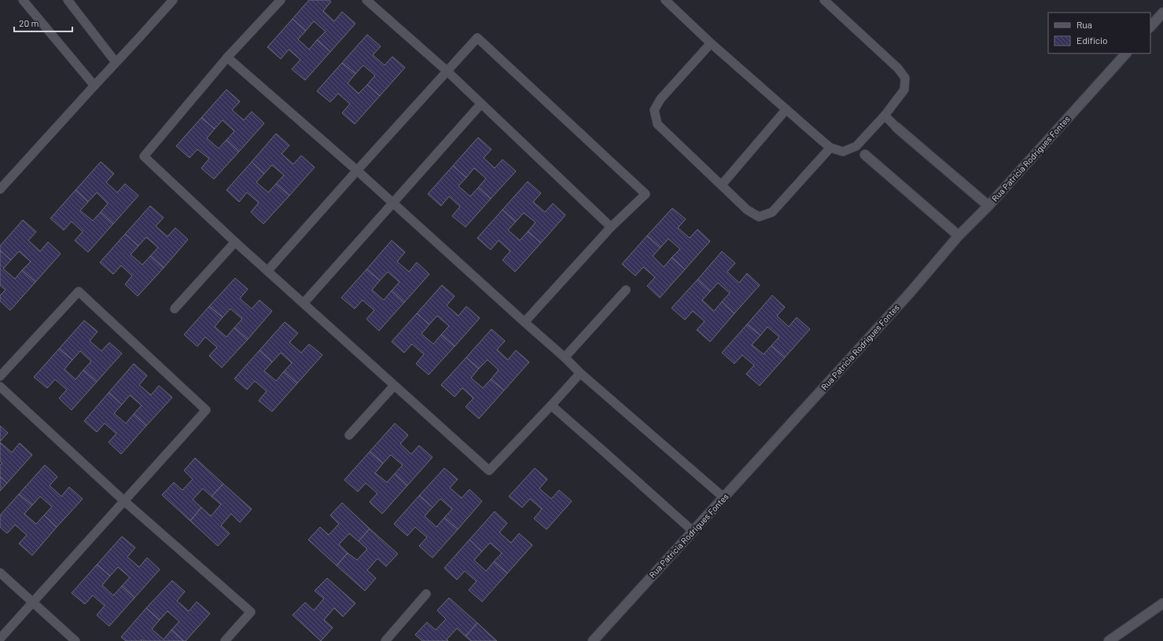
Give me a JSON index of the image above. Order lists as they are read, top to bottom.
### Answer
{
  "streets": {
    "street": ["Rua Patrícia Rodrigues Fontes"]
  },
  "legend": ["Rua", "Edifício"],
  "scale_bar": "20 m"
}
